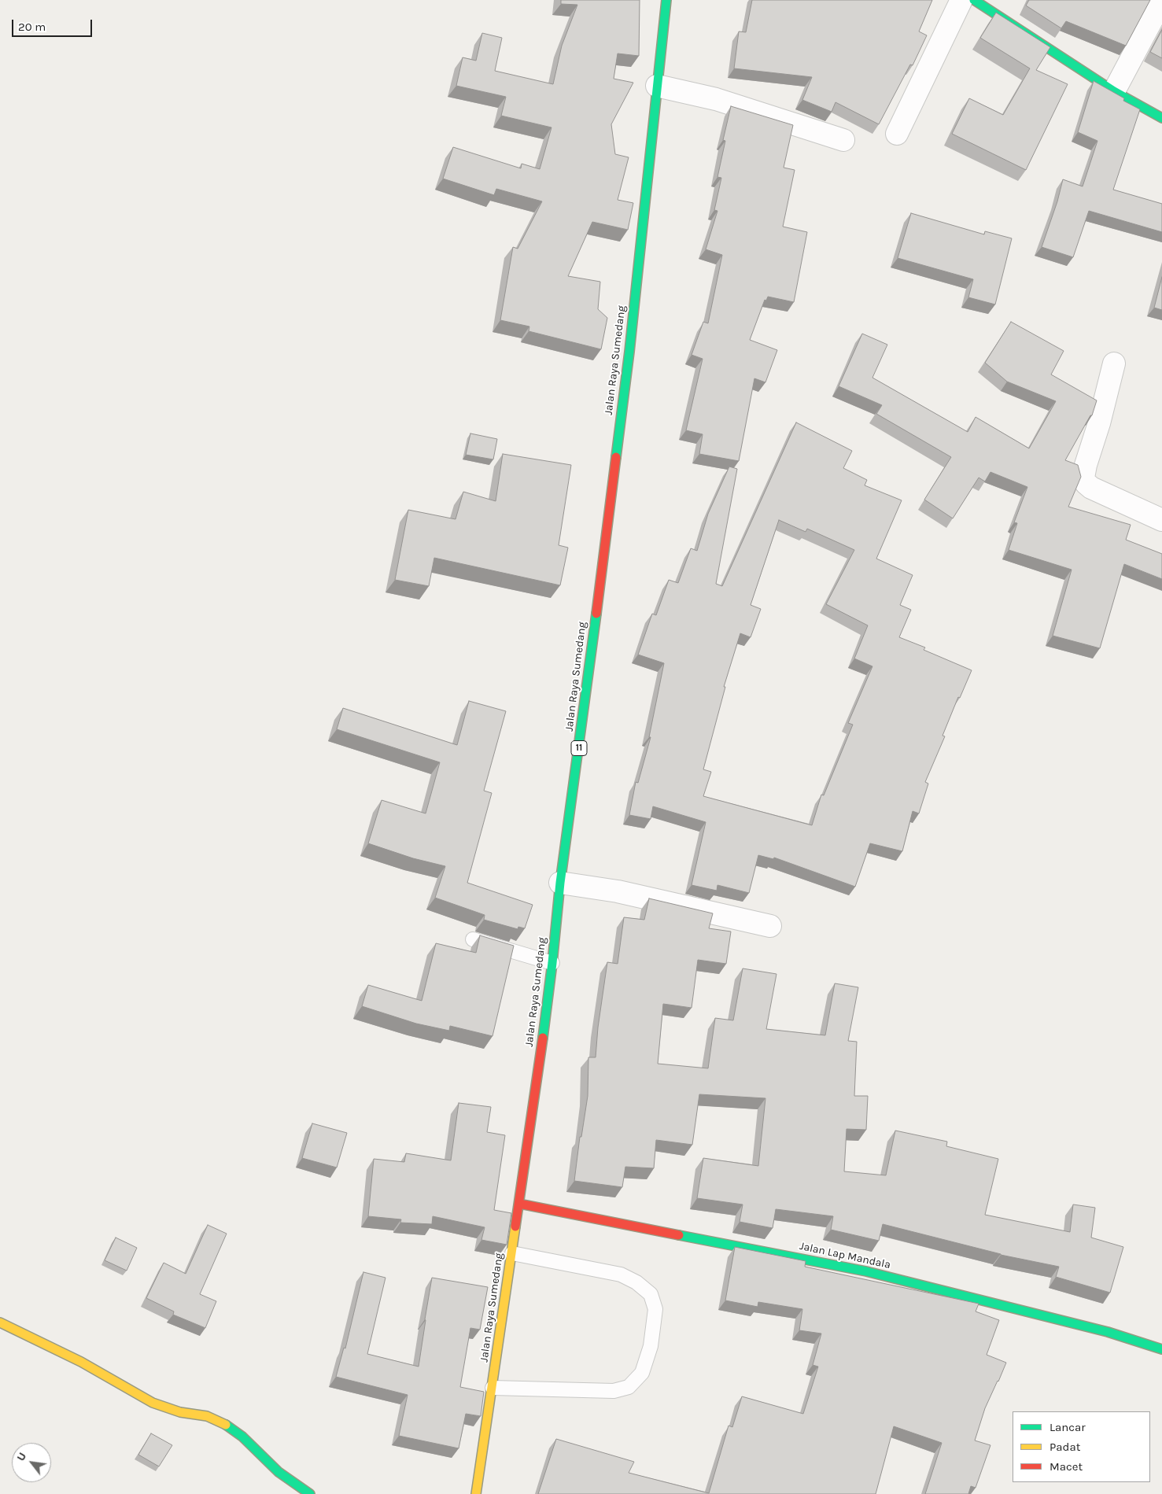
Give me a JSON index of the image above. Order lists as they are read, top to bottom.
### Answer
{
  "streets": {
    "main road": ["Jalan Raya Sumedang", "11", "Jalan Lap Mandala"]
  },
  "crossings": [
    ["Jalan Raya Sumedang", "Jalan Lap Mandala"]
  ],
  "legend": ["Lancar", "Padat", "Macet"],
  "scale_bar": "20 m",
  "north": "top left"
}
